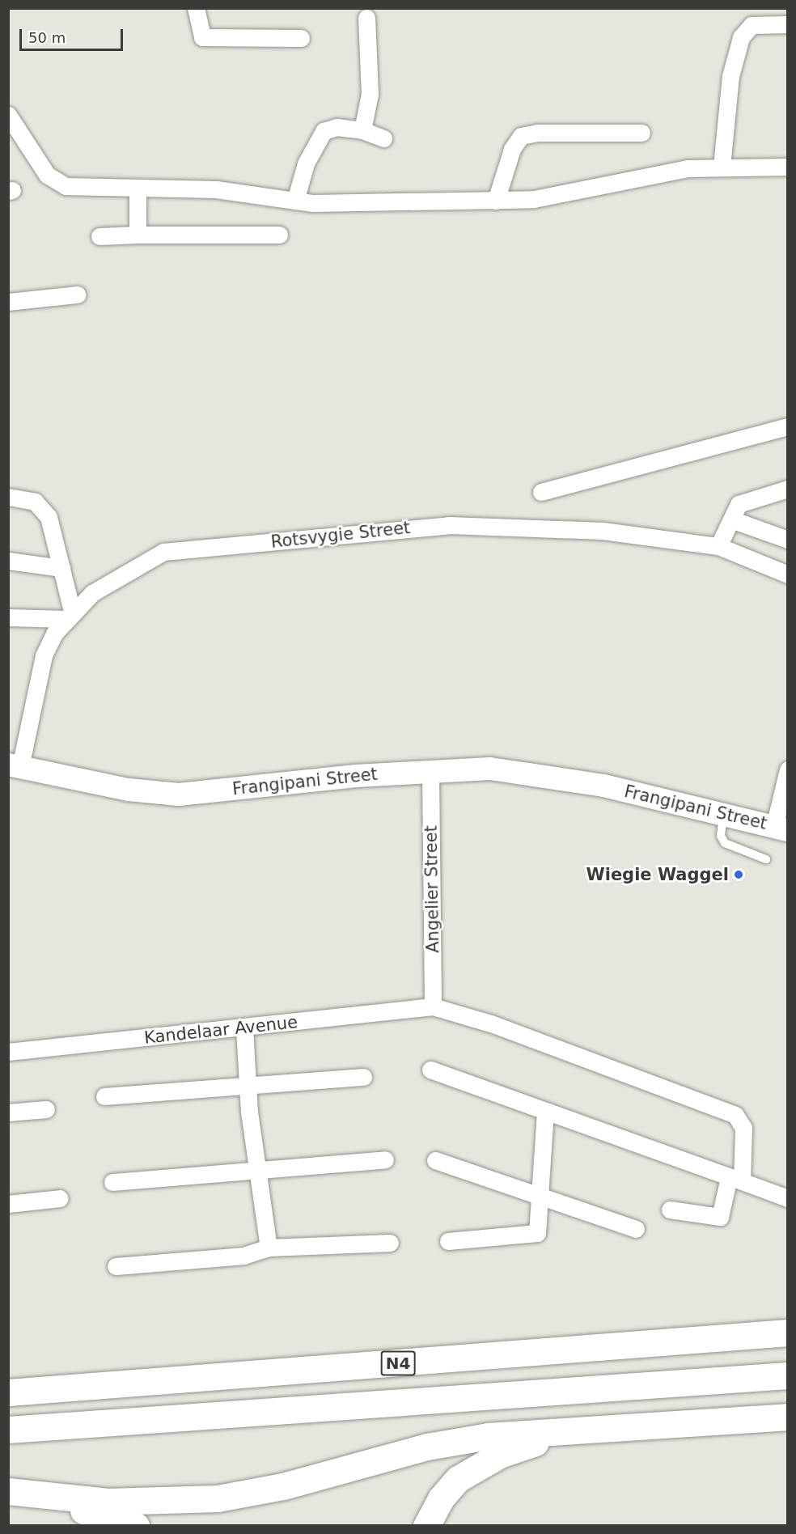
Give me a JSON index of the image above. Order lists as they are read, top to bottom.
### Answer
{
  "streets": {
    "highway": ["N4"],
    "street": [
      "Rotsvygie Street",
      "Frangipani Street",
      "Angelier Street",
      "Kandelaar Avenue"
    ]
  },
  "crossings": [
    ["Rotsvygie Street", "Frangipani Street"],
    ["Frangipani Street", "Angelier Street"],
    ["Angelier Street", "Kandelaar Avenue"]
  ],
  "places": ["Wiegie Waggel"],
  "scale_bar": "50 m"
}
